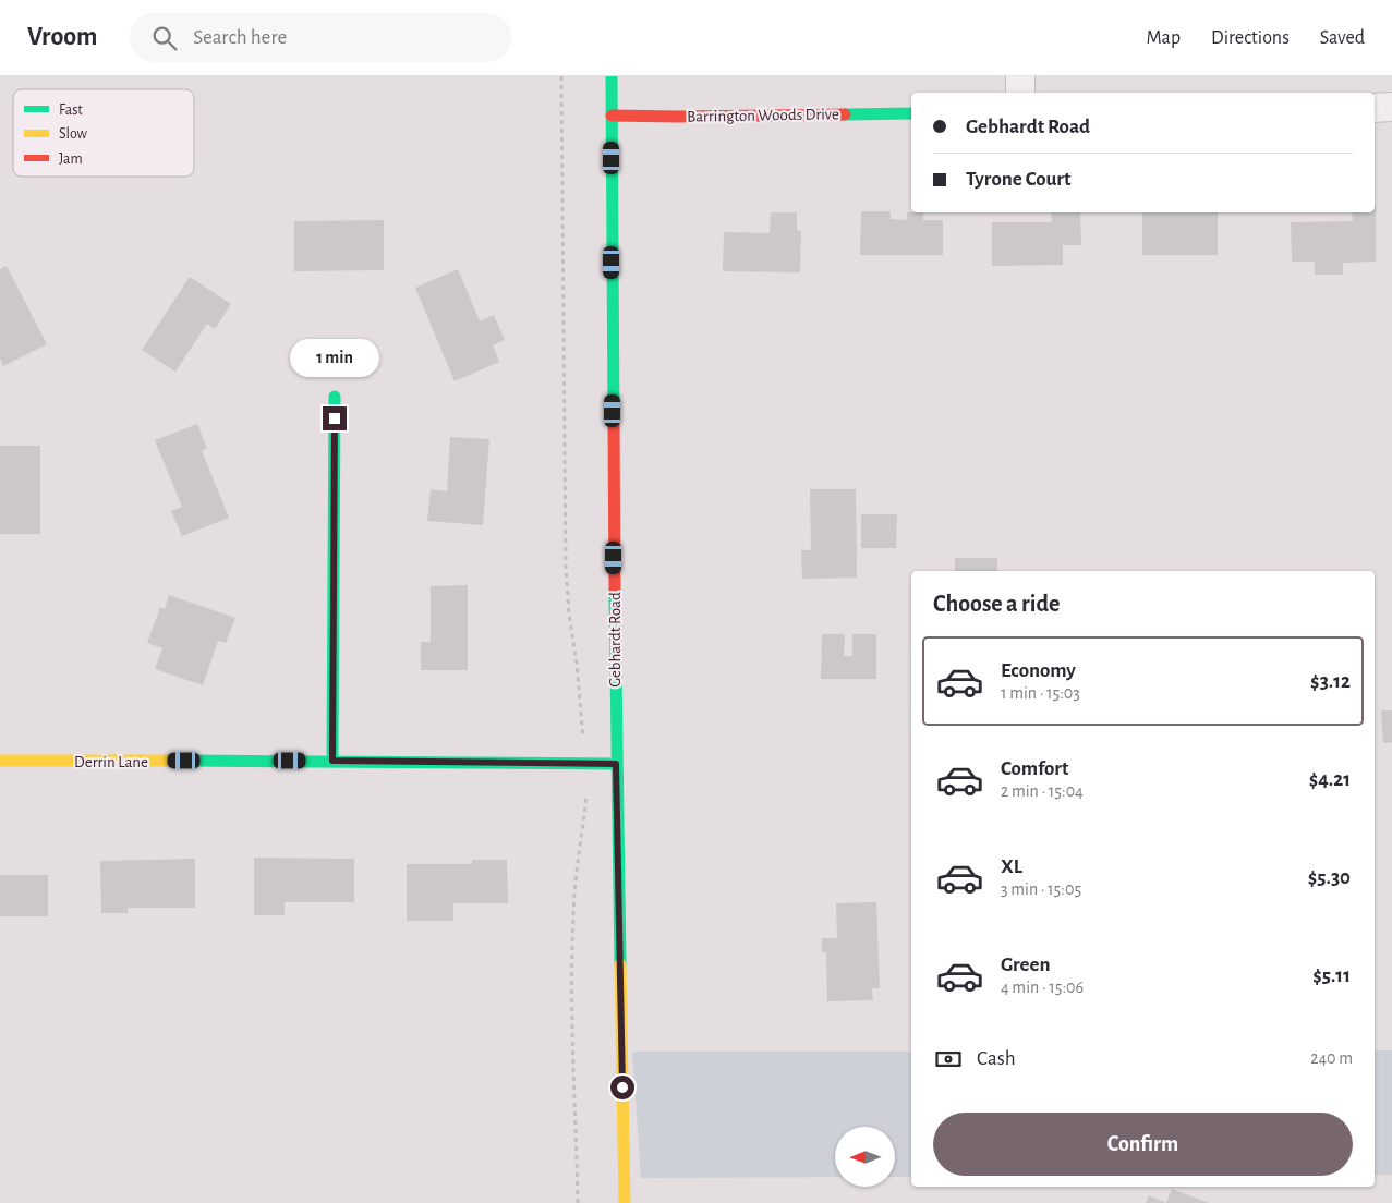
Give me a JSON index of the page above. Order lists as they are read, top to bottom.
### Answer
{
  "streets": {
    "street": ["Barrington Woods Drive", "Gebhardt Road", "Derrin Lane"]
  },
  "crossings": [
    ["Barrington Woods Drive", "Gebhardt Road"],
    ["Gebhardt Road", "Derrin Lane"]
  ],
  "legend": ["Fast", "Slow", "Jam"],
  "north": "left",
  "page": {
    "header": "Vroom",
    "search": "Search here",
    "nav": ["Map", "Directions", "Saved"],
    "banner": ["Gebhardt Road", "Tyrone Court"],
    "bubble": "1 min",
    "heading": "Choose a ride",
    "list": [
      {
        "name": "Economy",
        "note": "1 min · 15:03",
        "value": "$3.12"
      },
      {
        "name": "Comfort",
        "note": "2 min · 15:04",
        "value": "$4.21"
      },
      {
        "name": "XL",
        "note": "3 min · 15:05",
        "value": "$5.30"
      },
      {
        "name": "Green",
        "note": "4 min · 15:06",
        "value": "$5.11"
      }
    ],
    "pay": ["Cash", "240 m"],
    "buttons": "Confirm"
  }
}
